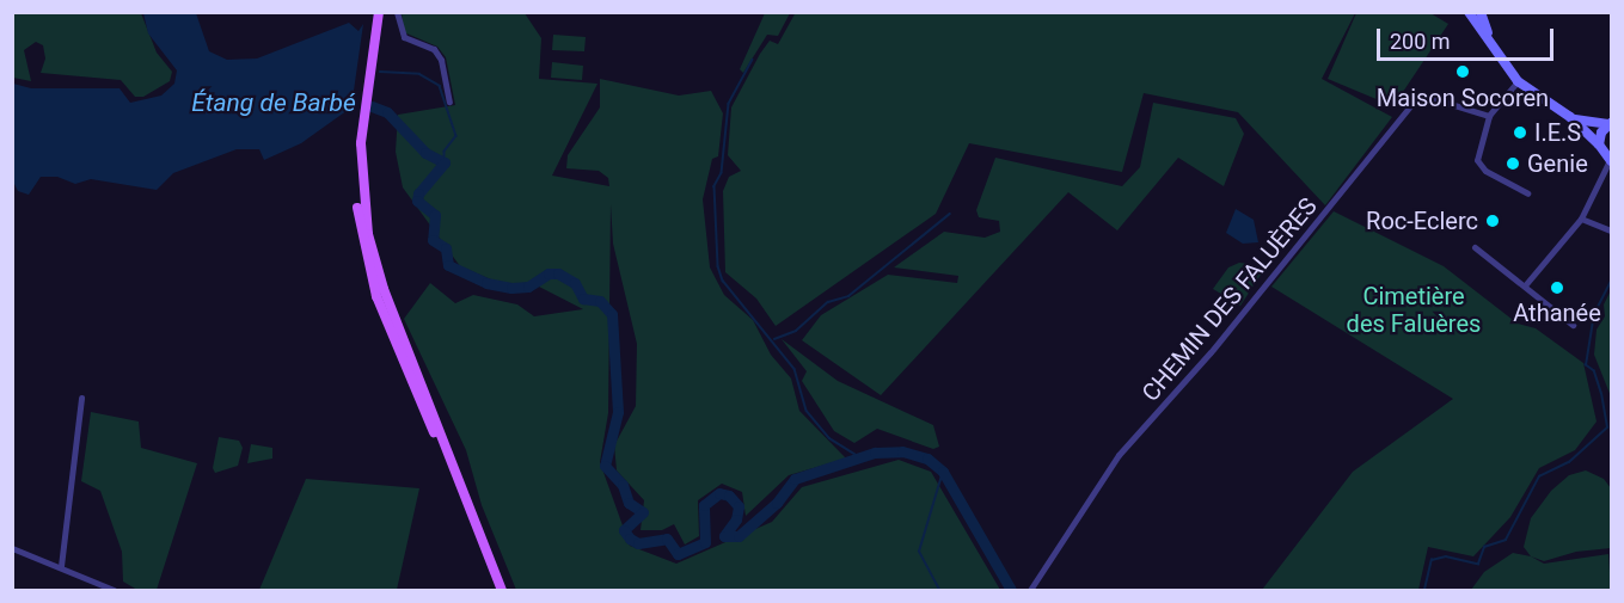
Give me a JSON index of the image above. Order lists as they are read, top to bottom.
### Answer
{
  "streets": {
    "street": ["CHEMIN DES FALUÈRES"]
  },
  "water": ["Étang de Barbé"],
  "parks": ["Cimetière des Faluères"],
  "places": [
    "Maison Socoren",
    "I.E.S",
    "Genie",
    "Roc-Eclerc",
    "Athanée"
  ],
  "scale_bar": "200 m"
}
